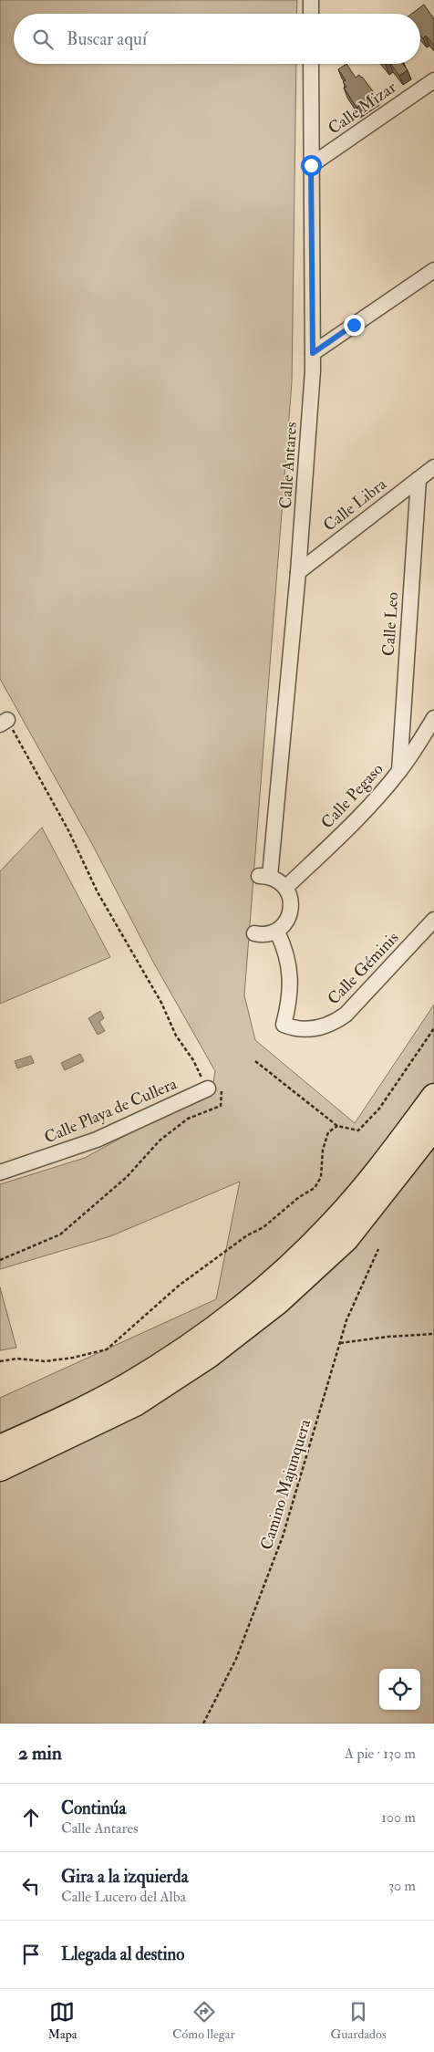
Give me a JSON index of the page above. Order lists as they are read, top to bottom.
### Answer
{
  "streets": {
    "street": [
      "Calle Mizar",
      "Calle Antares",
      "Calle Libra",
      "Calle Leo",
      "Calle Pegaso",
      "Calle Géminis",
      "Calle Playa de Cullera"
    ],
    "path": ["Camino Majunquera"]
  },
  "crossings": [
    ["Calle Mizar", "Calle Antares"],
    ["Calle Antares", "Calle Libra"],
    ["Calle Antares", "Calle Pegaso"],
    ["Calle Libra", "Calle Leo"],
    ["Calle Leo", "Calle Pegaso"]
  ],
  "page": {
    "search": "Buscar aquí",
    "heading": ["2 min", "A pie · 130 m"],
    "list": [
      ["Continúa", "Calle Antares", "100 m"],
      ["Gira a la izquierda", "Calle Lucero del Alba", "30 m"],
      "Llegada al destino"
    ],
    "nav": ["Mapa", "Cómo llegar", "Guardados"]
  }
}
